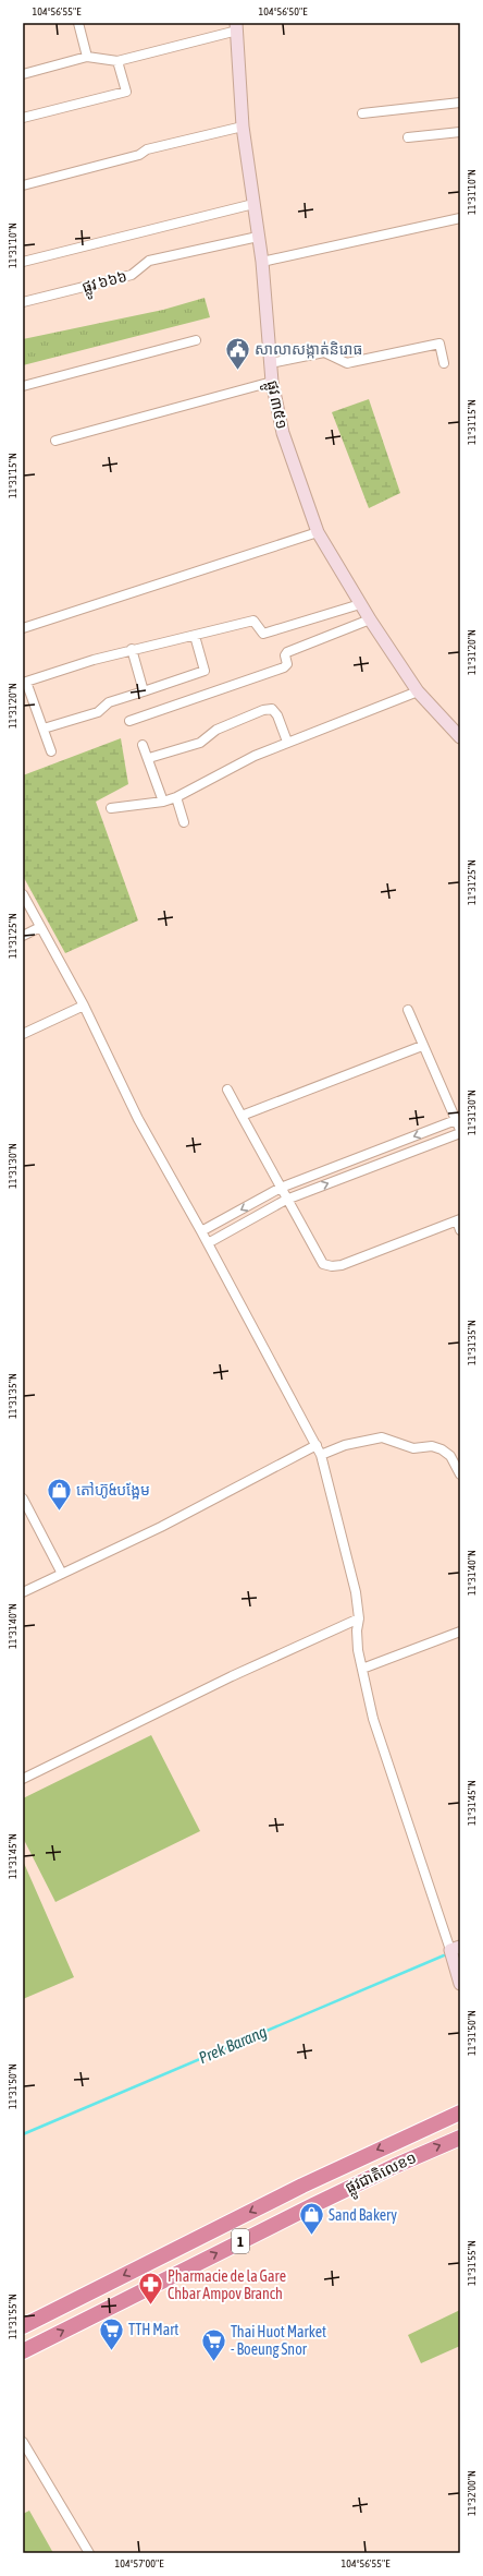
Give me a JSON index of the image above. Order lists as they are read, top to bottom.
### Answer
{
  "streets": {
    "highway": ["ផ្លូវជាតិលេខ១", "1"],
    "street": ["ផ្លូវ ៦៦៦", "ផ្លូវ ៣៥១"]
  },
  "crossings": [
    ["ផ្លូវ ៦៦៦", "ផ្លូវ ៣៥១"]
  ],
  "water": ["Prek Barang"],
  "places": {
    "public building": ["សាលាសង្កាត់និរោធ"],
    "shop": ["តៅហ៊ូ&បង្អែម", "Sand Bakery"],
    "pharmacy": ["Pharmacie de la Gare Chbar Ampov Branch"],
    "supermarket": ["TTH Mart", "Thai Huot Market - Boeung Snor"]
  },
  "coordinates": [
    "104°56'55\"E",
    "104°56'50\"E",
    "11°31'10\"N",
    "11°31'15\"N",
    "11°31'20\"N",
    "11°31'25\"N",
    "11°31'30\"N",
    "11°31'35\"N",
    "11°31'40\"N",
    "11°31'45\"N",
    "11°31'50\"N",
    "11°31'55\"N",
    "11°32'00\"N",
    "104°57'00\"E"
  ]
}
